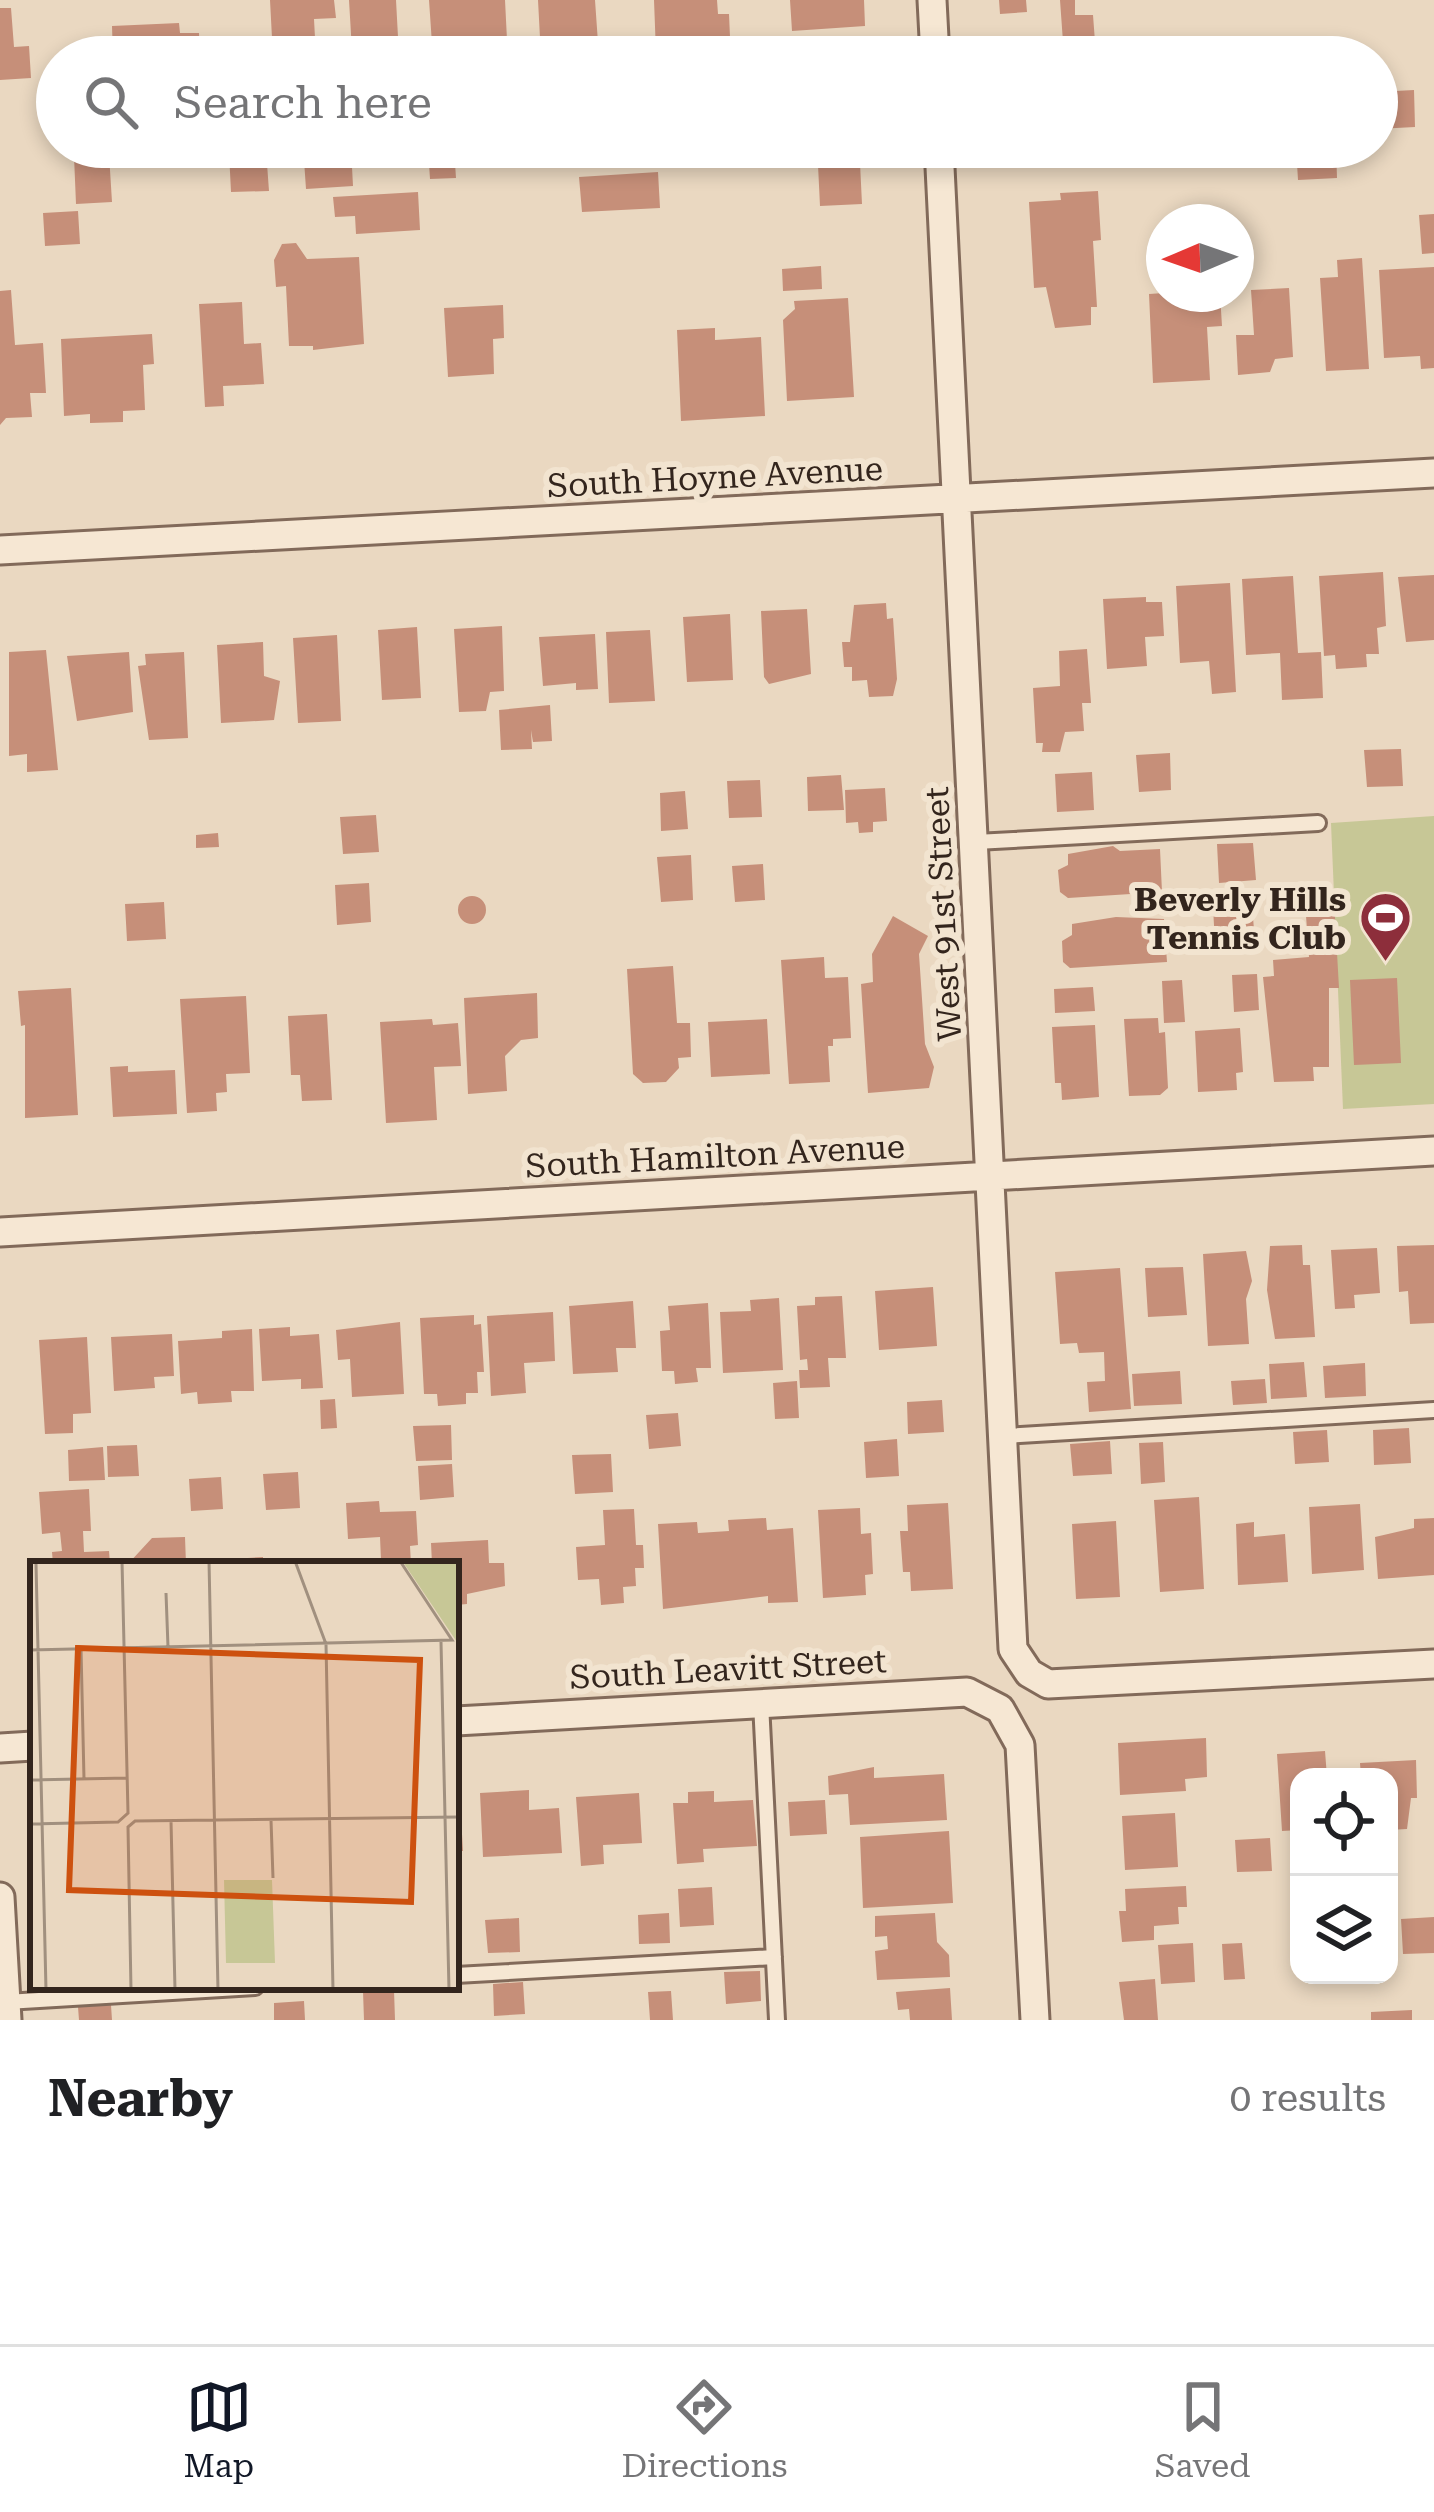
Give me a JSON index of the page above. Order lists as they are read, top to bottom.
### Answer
{
  "streets": {
    "street": [
      "South Hoyne Avenue",
      "West 91st Street",
      "South Hamilton Avenue",
      "South Leavitt Street"
    ]
  },
  "crossings": [
    ["South Hoyne Avenue", "West 91st Street"],
    ["West 91st Street", "South Hamilton Avenue"]
  ],
  "places": {
    "sports": ["Beverly Hills Tennis Club"]
  },
  "north": "left",
  "page": {
    "search": "Search here",
    "heading": ["Nearby", "0 results"],
    "nav": ["Map", "Directions", "Saved"]
  }
}
